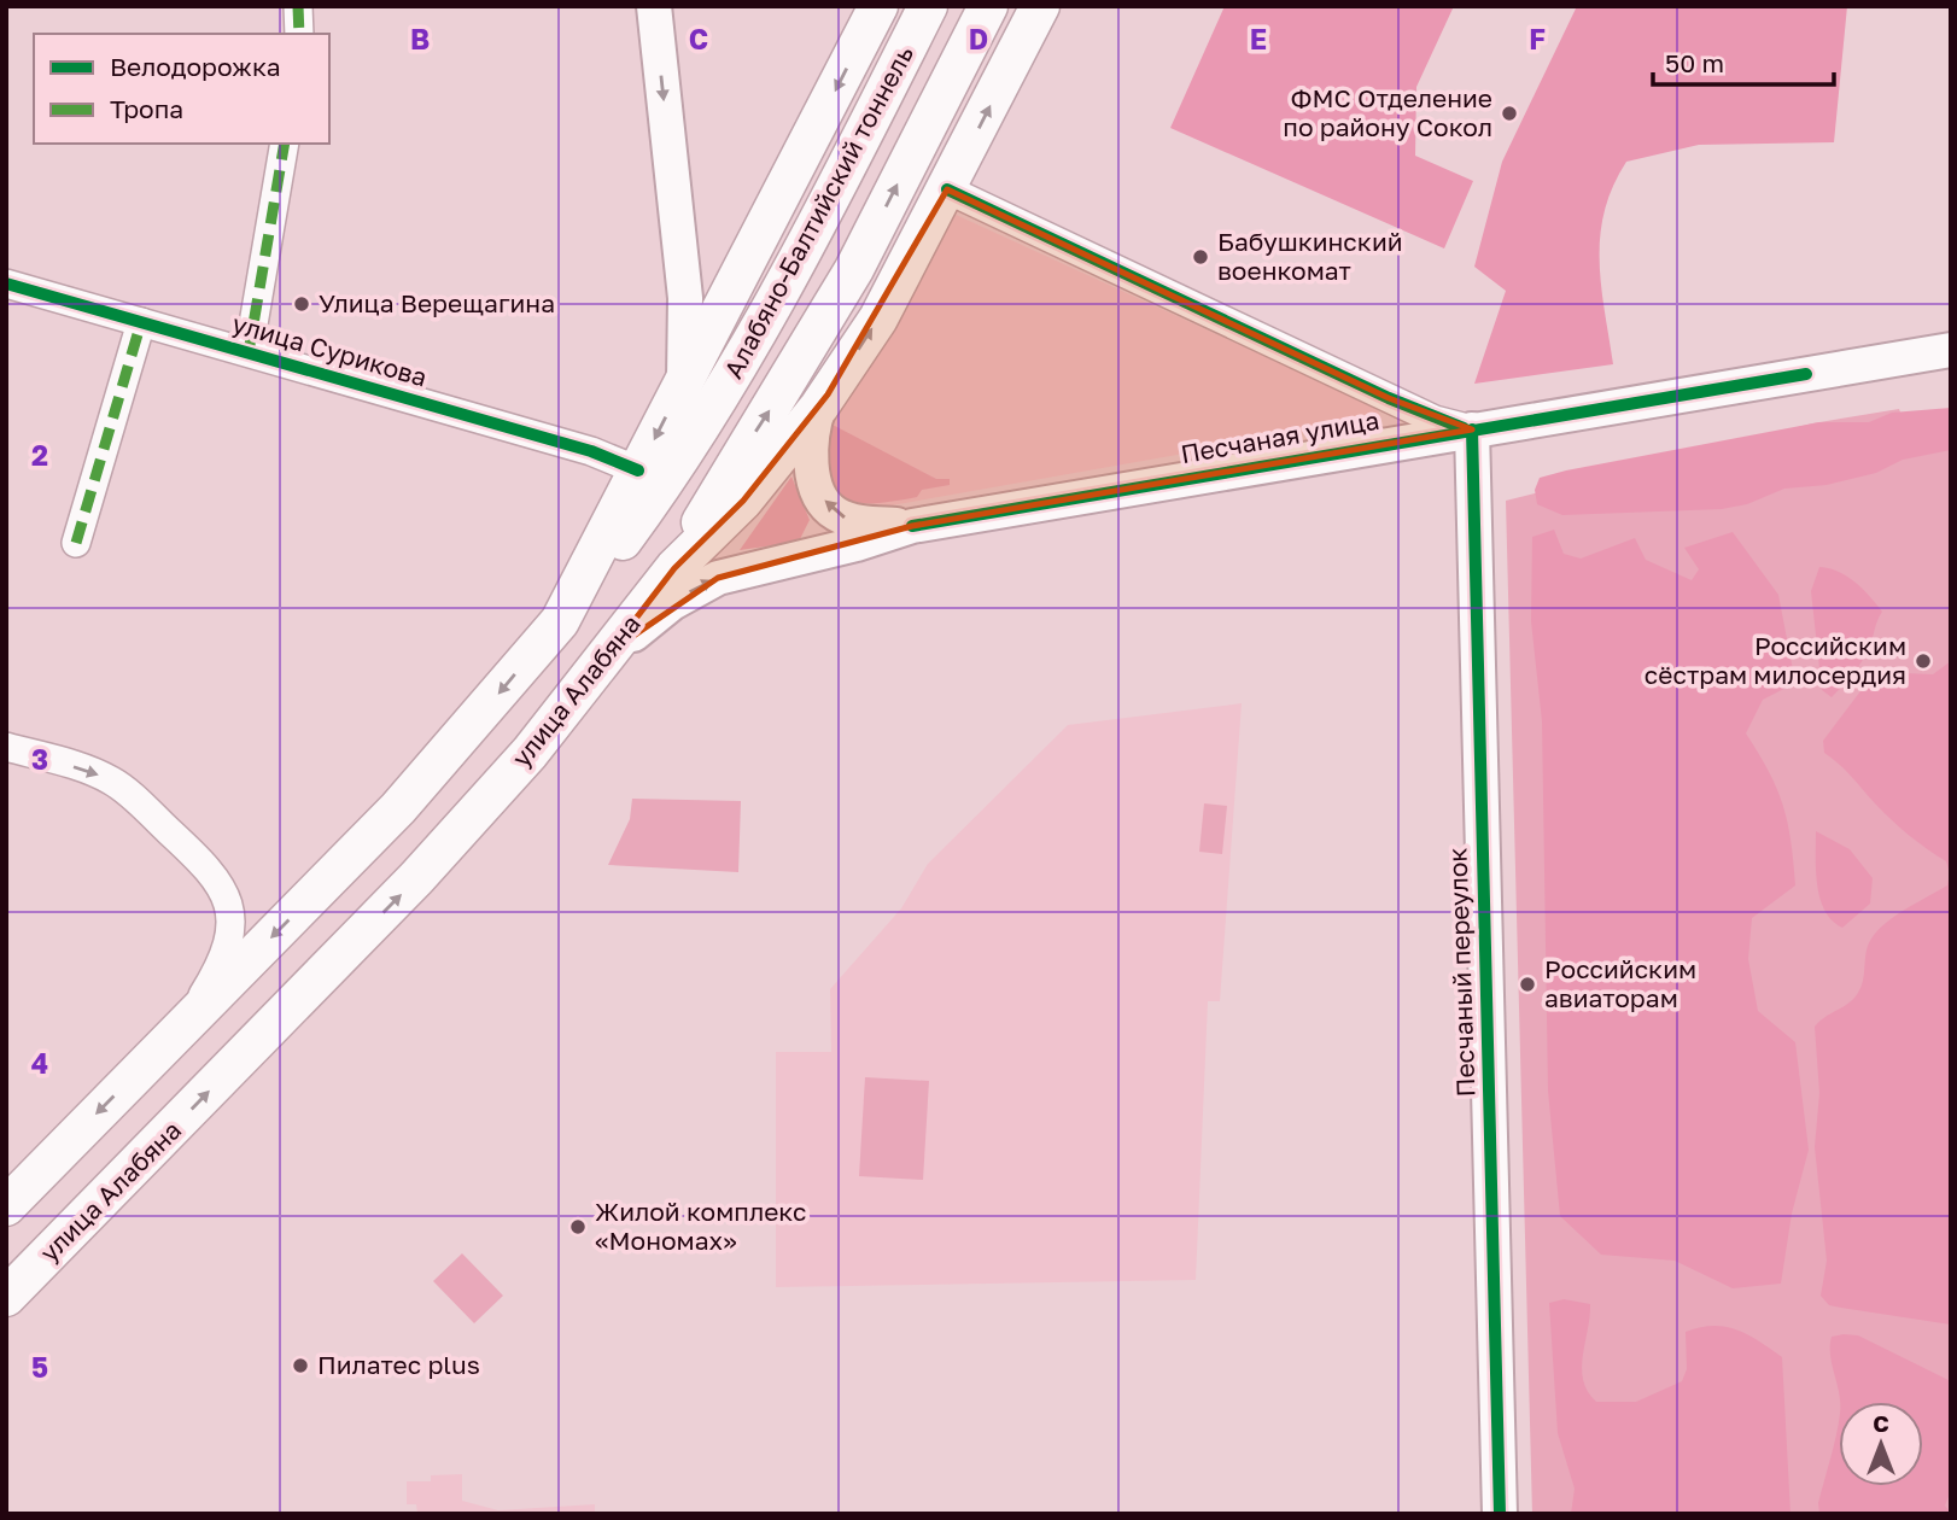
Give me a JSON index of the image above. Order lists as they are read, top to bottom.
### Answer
{
  "streets": {
    "main road": ["Алабяно-Балтийский тоннель", "улица Алабяна"],
    "street": ["улица Сурикова", "Песчаная улица", "Песчаный переулок"]
  },
  "crossings": [
    ["Алабяно-Балтийский тоннель", "улица Алабяна"],
    ["Песчаная улица", "улица Алабяна"],
    ["Песчаная улица", "Песчаный переулок"]
  ],
  "places": [
    "ФМС Отделение по району Сокол",
    "Бабушкинский военкомат",
    "Улица Верещагина",
    "Российским сёстрам милосердия",
    "Российским авиаторам",
    "Жилой комплекс «Мономах»",
    "Пилатес plus"
  ],
  "legend": ["Велодорожка", "Тропа"],
  "scale_bar": "50 m",
  "north": "top",
  "grid": {
    "columns": [
      "B",
      "C",
      "D",
      "E",
      "F"
    ],
    "rows": [
      "2",
      "3",
      "4",
      "5"
    ]
  }
}
